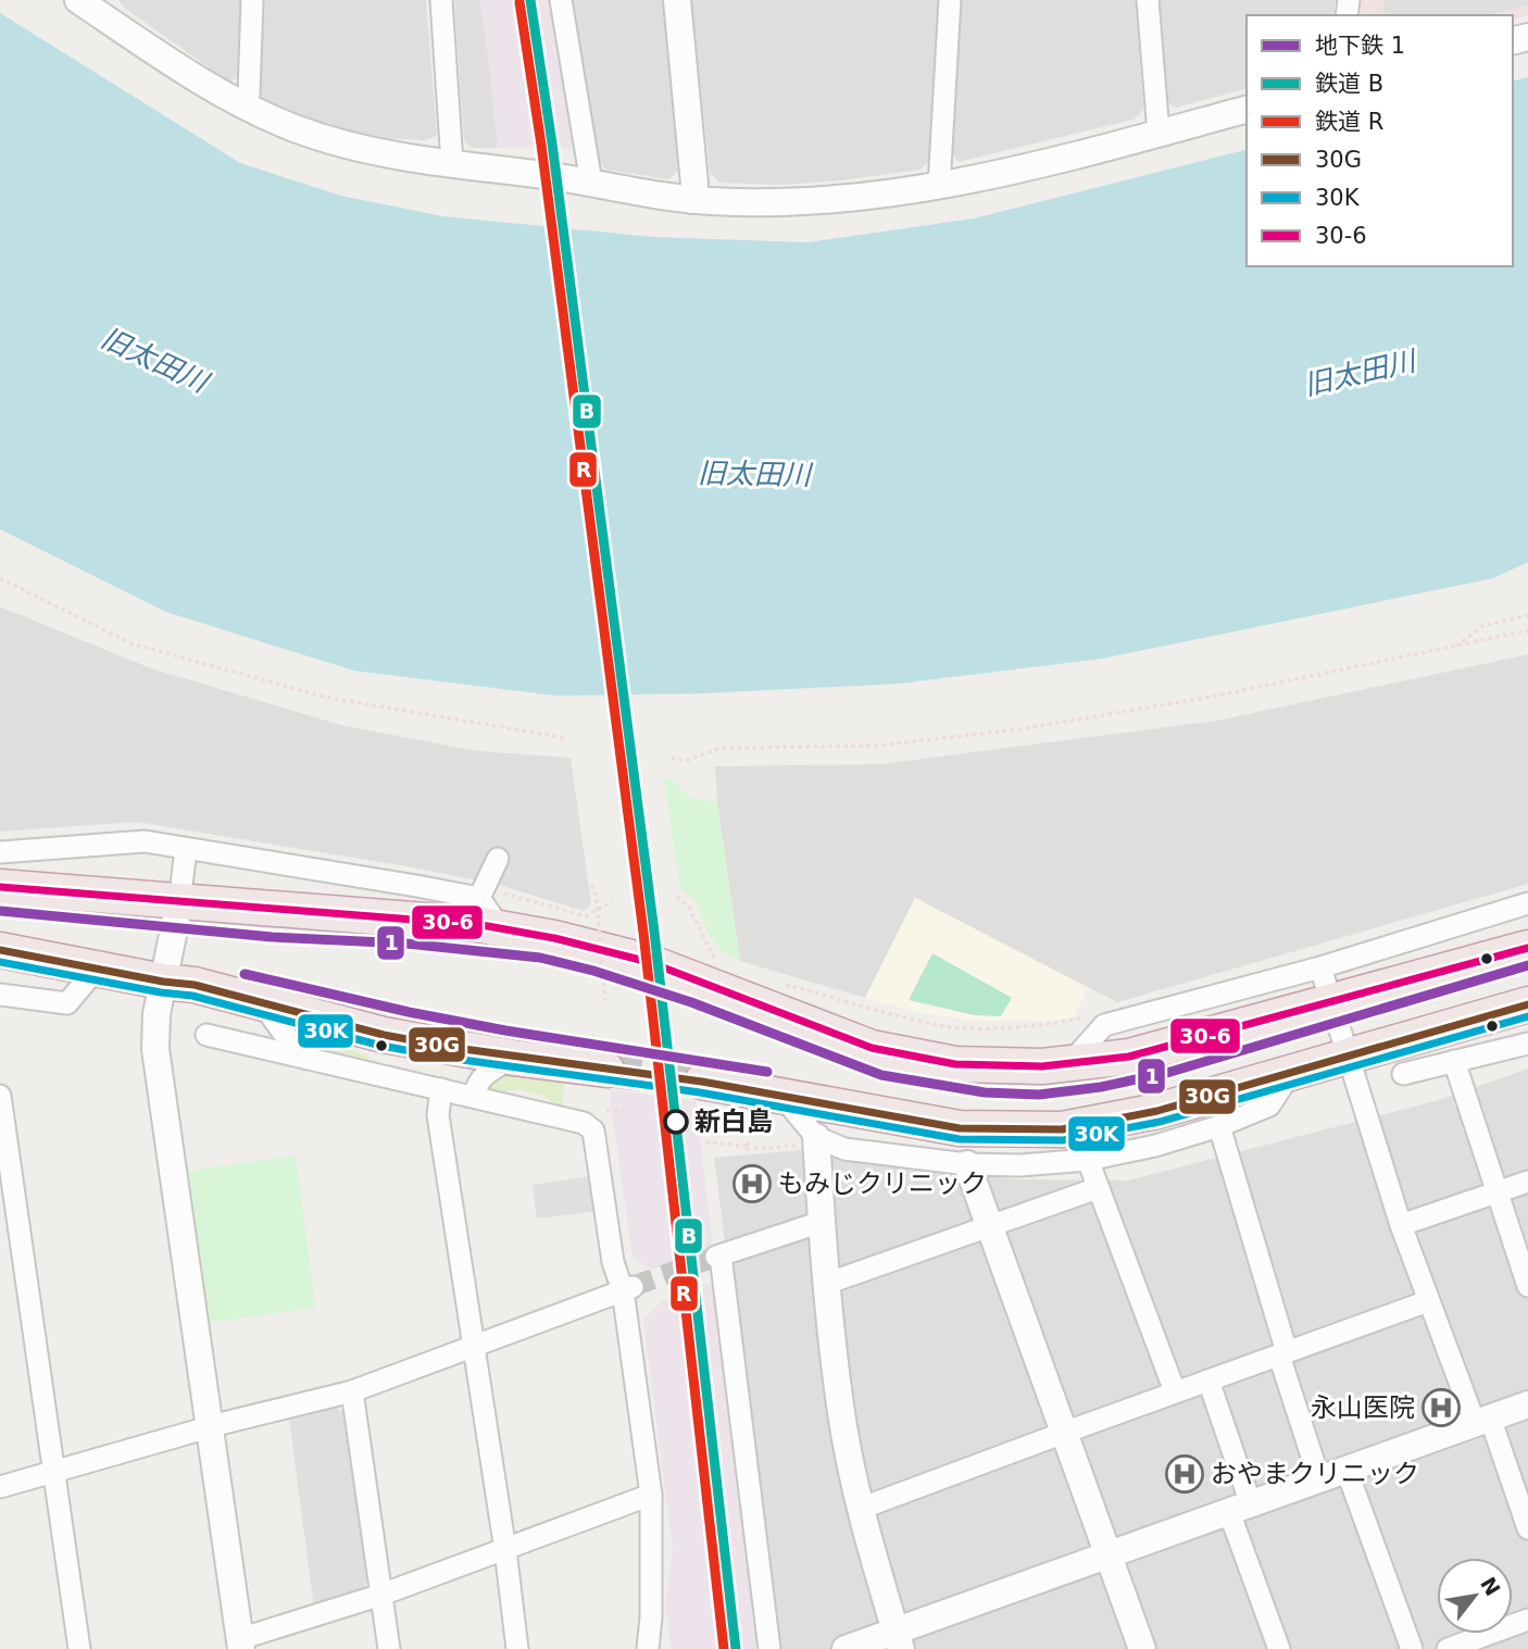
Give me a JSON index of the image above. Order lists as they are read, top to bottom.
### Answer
{
  "water": ["旧太田川"],
  "places": {
    "other": ["新白島"],
    "hospital": ["もみじクリニック", "永山医院", "おやまクリニック"]
  },
  "lines": [
    "rail line B",
    "rail line R",
    "transit line 30-6",
    "metro line 1",
    "transit line 30G",
    "transit line 30K"
  ],
  "legend": [
    "地下鉄 1",
    "鉄道 B",
    "鉄道 R",
    "30G",
    "30K",
    "30-6"
  ],
  "north": "top right"
}
